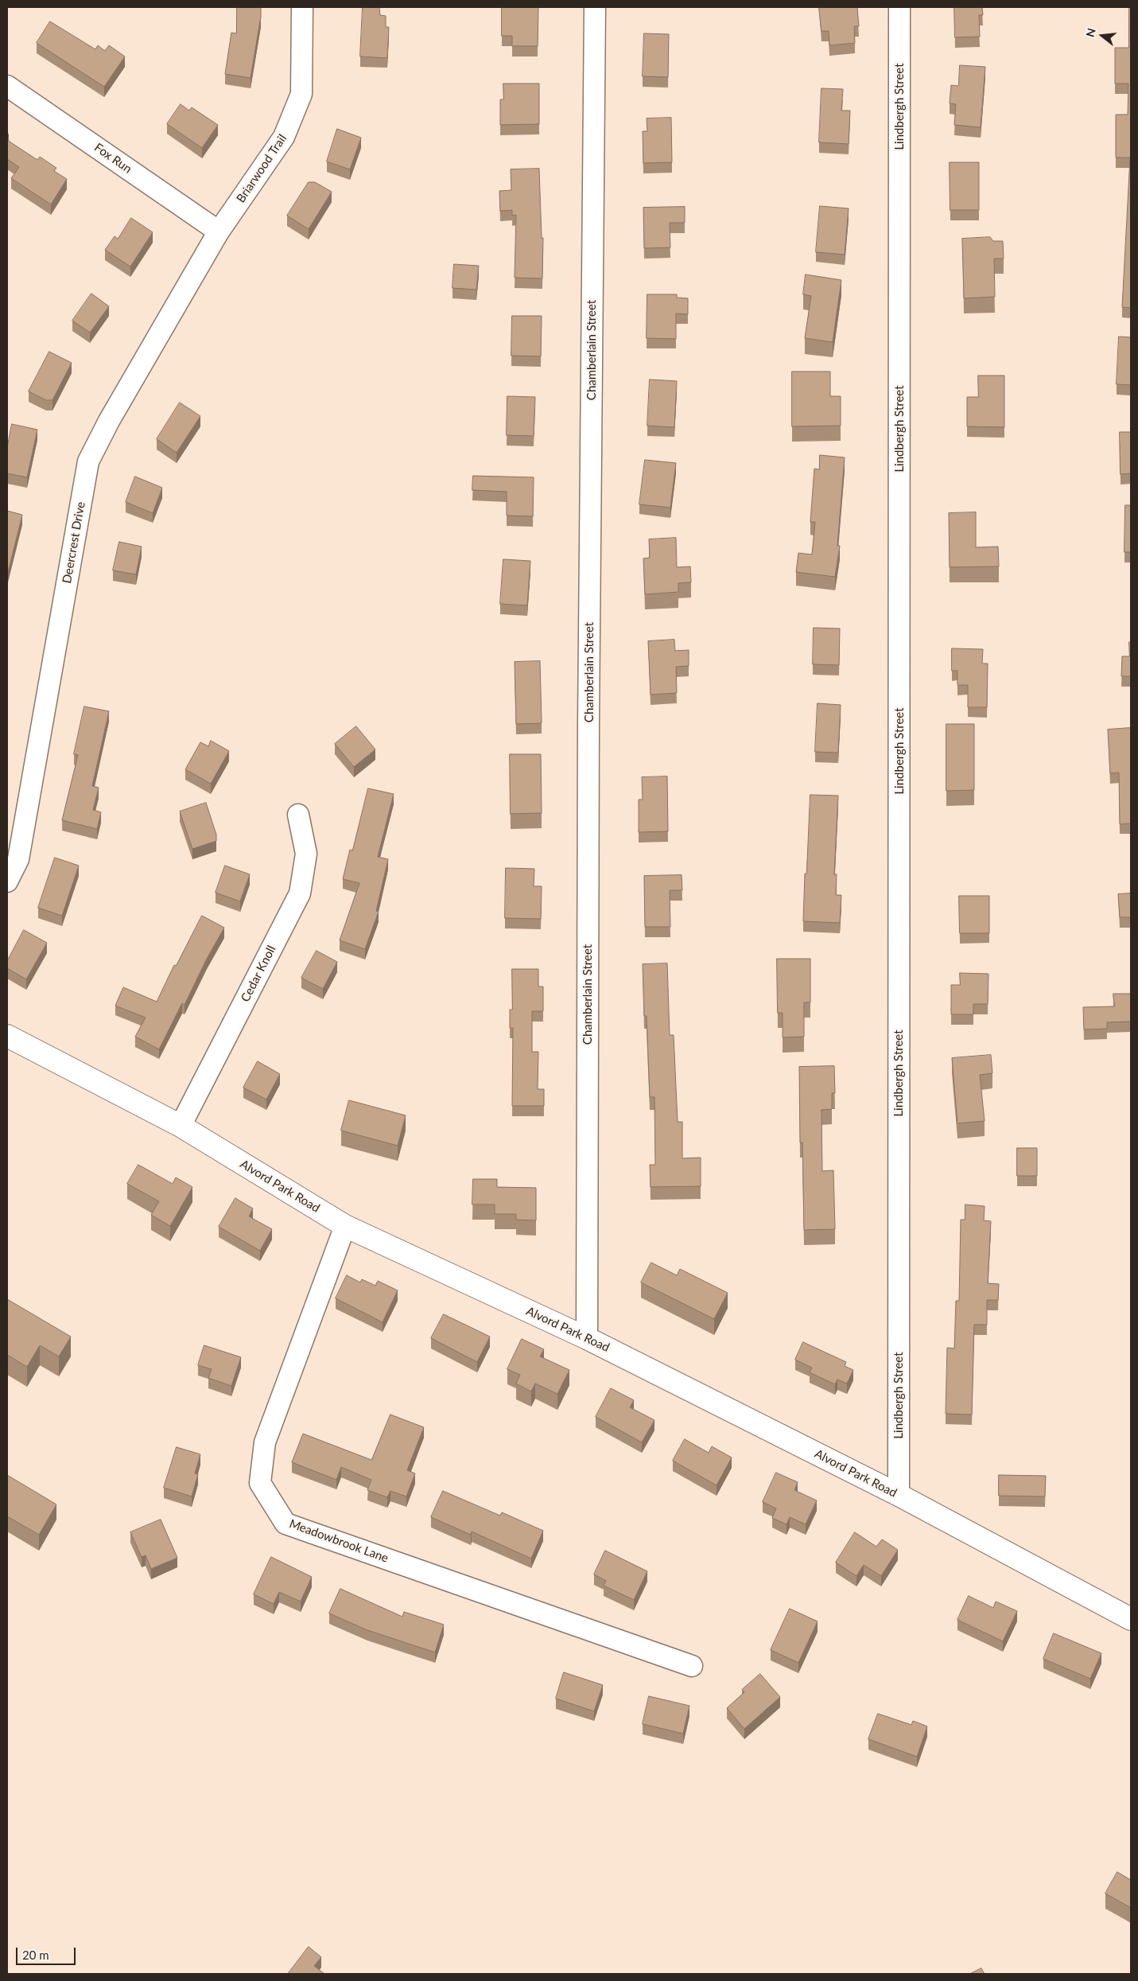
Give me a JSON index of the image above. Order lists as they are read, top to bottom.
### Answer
{
  "streets": {
    "street": [
      "Lindbergh Street",
      "Fox Run",
      "Briarwood Trail",
      "Chamberlain Street",
      "Deercrest Drive",
      "Cedar Knoll",
      "Alvord Park Road",
      "Meadowbrook Lane"
    ]
  },
  "crossings": [
    ["Lindbergh Street", "Alvord Park Road"],
    ["Fox Run", "Briarwood Trail"],
    ["Fox Run", "Deercrest Drive"],
    ["Briarwood Trail", "Deercrest Drive"],
    ["Chamberlain Street", "Alvord Park Road"],
    ["Cedar Knoll", "Alvord Park Road"],
    ["Alvord Park Road", "Meadowbrook Lane"]
  ],
  "scale_bar": "20 m",
  "north": "left"
}
